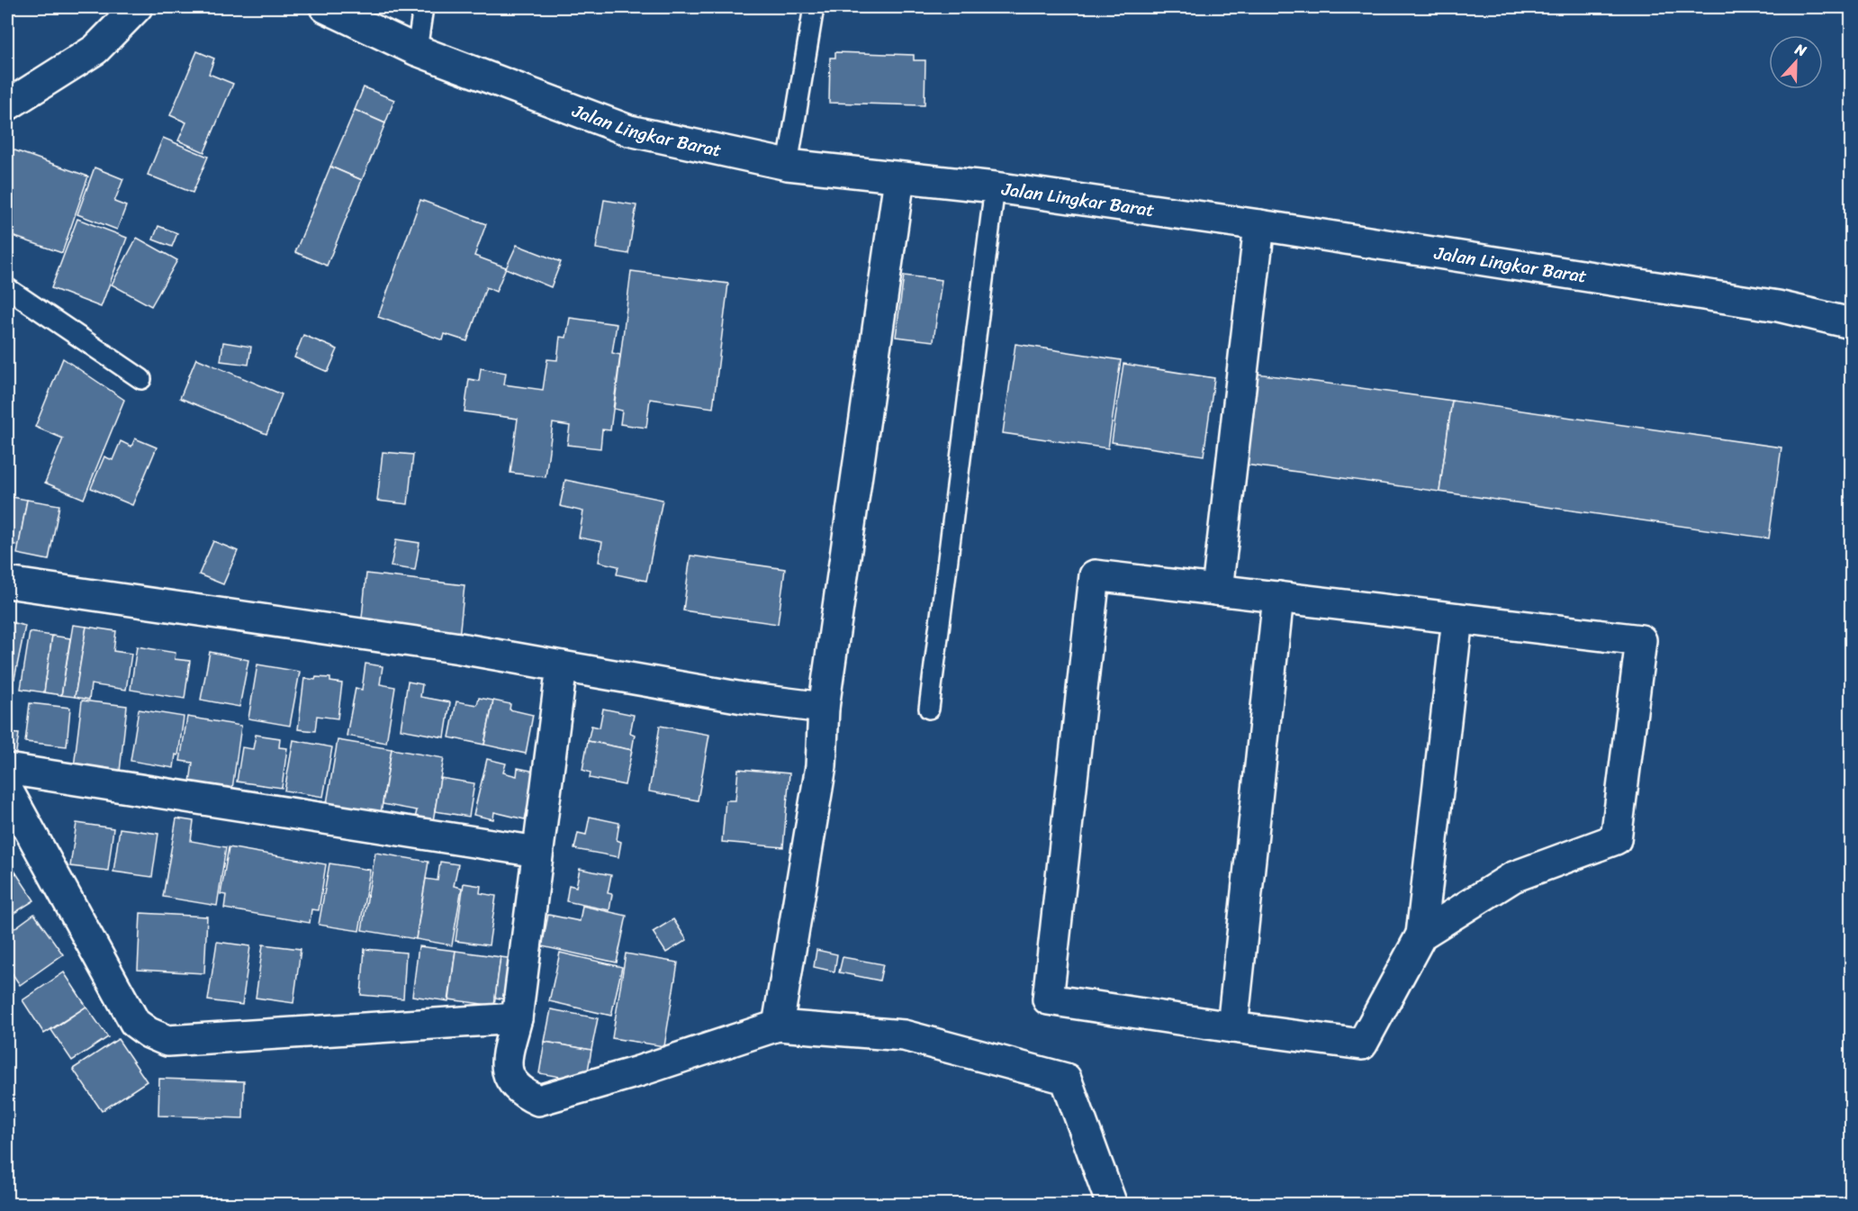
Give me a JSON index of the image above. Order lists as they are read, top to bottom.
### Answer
{
  "streets": {
    "main road": ["Jalan Lingkar Barat"]
  },
  "north": "top"
}
